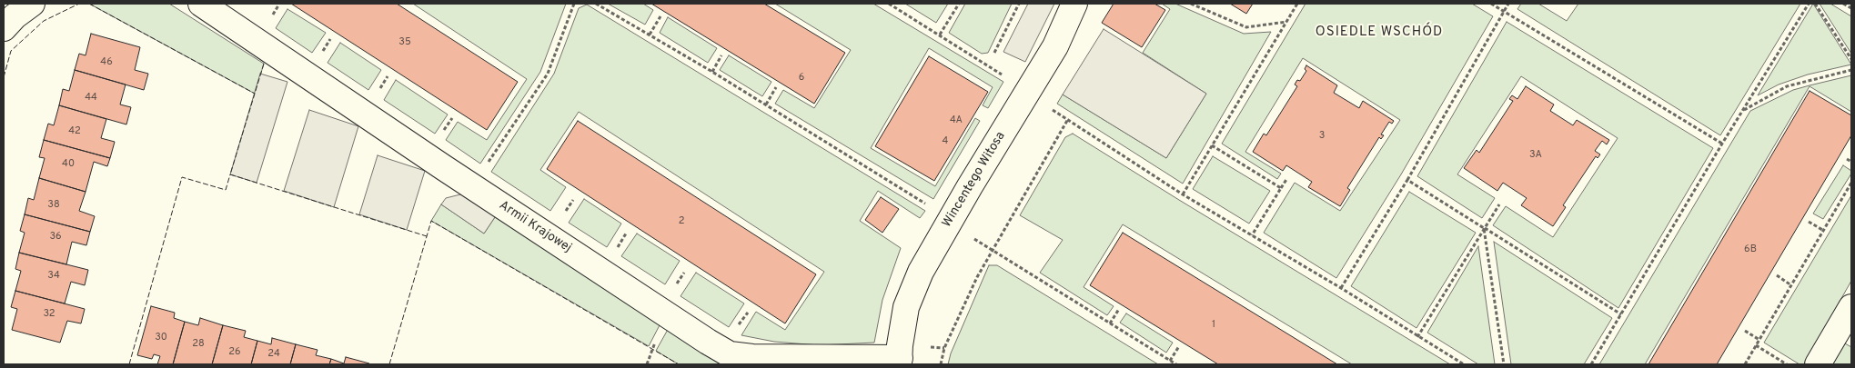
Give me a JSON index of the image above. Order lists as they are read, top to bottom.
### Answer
{
  "streets": {
    "street": ["Wincentego Witosa", "Armii Krajowej"]
  },
  "crossings": [
    ["Wincentego Witosa", "Armii Krajowej"]
  ],
  "districts": ["OSIEDLE WSCHÓD"],
  "house_numbers": [
    "35",
    "46",
    "6",
    "44",
    "4A",
    "42",
    "3",
    "4",
    "3A",
    "40",
    "38",
    "2",
    "36",
    "6B",
    "34",
    "32",
    "1",
    "30",
    "28",
    "26",
    "24"
  ]
}
